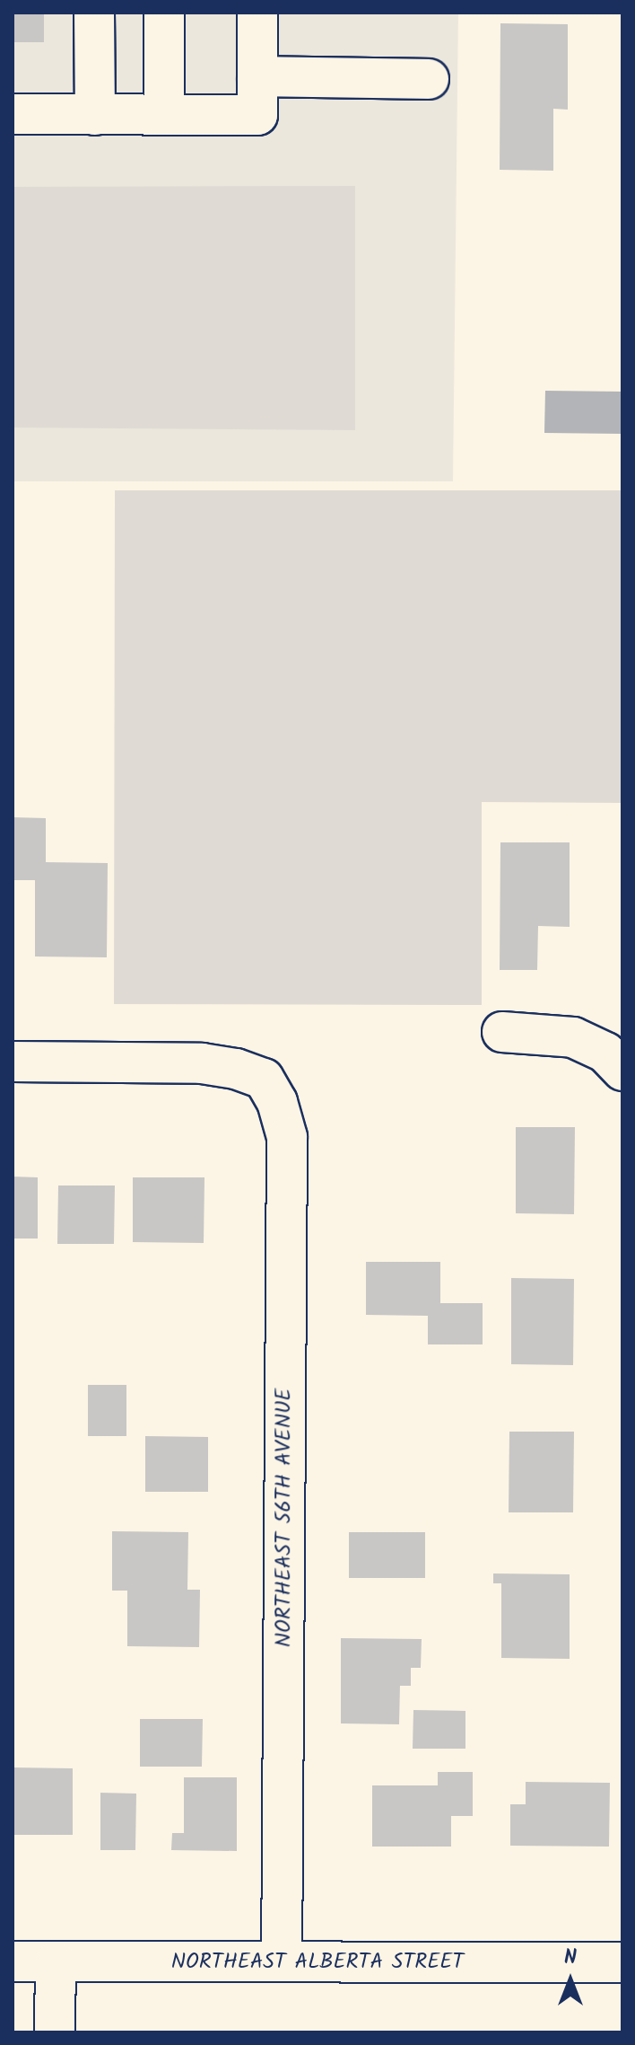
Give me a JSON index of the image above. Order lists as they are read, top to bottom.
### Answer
{
  "streets": {
    "street": ["NORTHEAST 56TH AVENUE", "NORTHEAST ALBERTA STREET"]
  },
  "crossings": [
    ["NORTHEAST 56TH AVENUE", "NORTHEAST ALBERTA STREET"]
  ],
  "north": "top"
}
